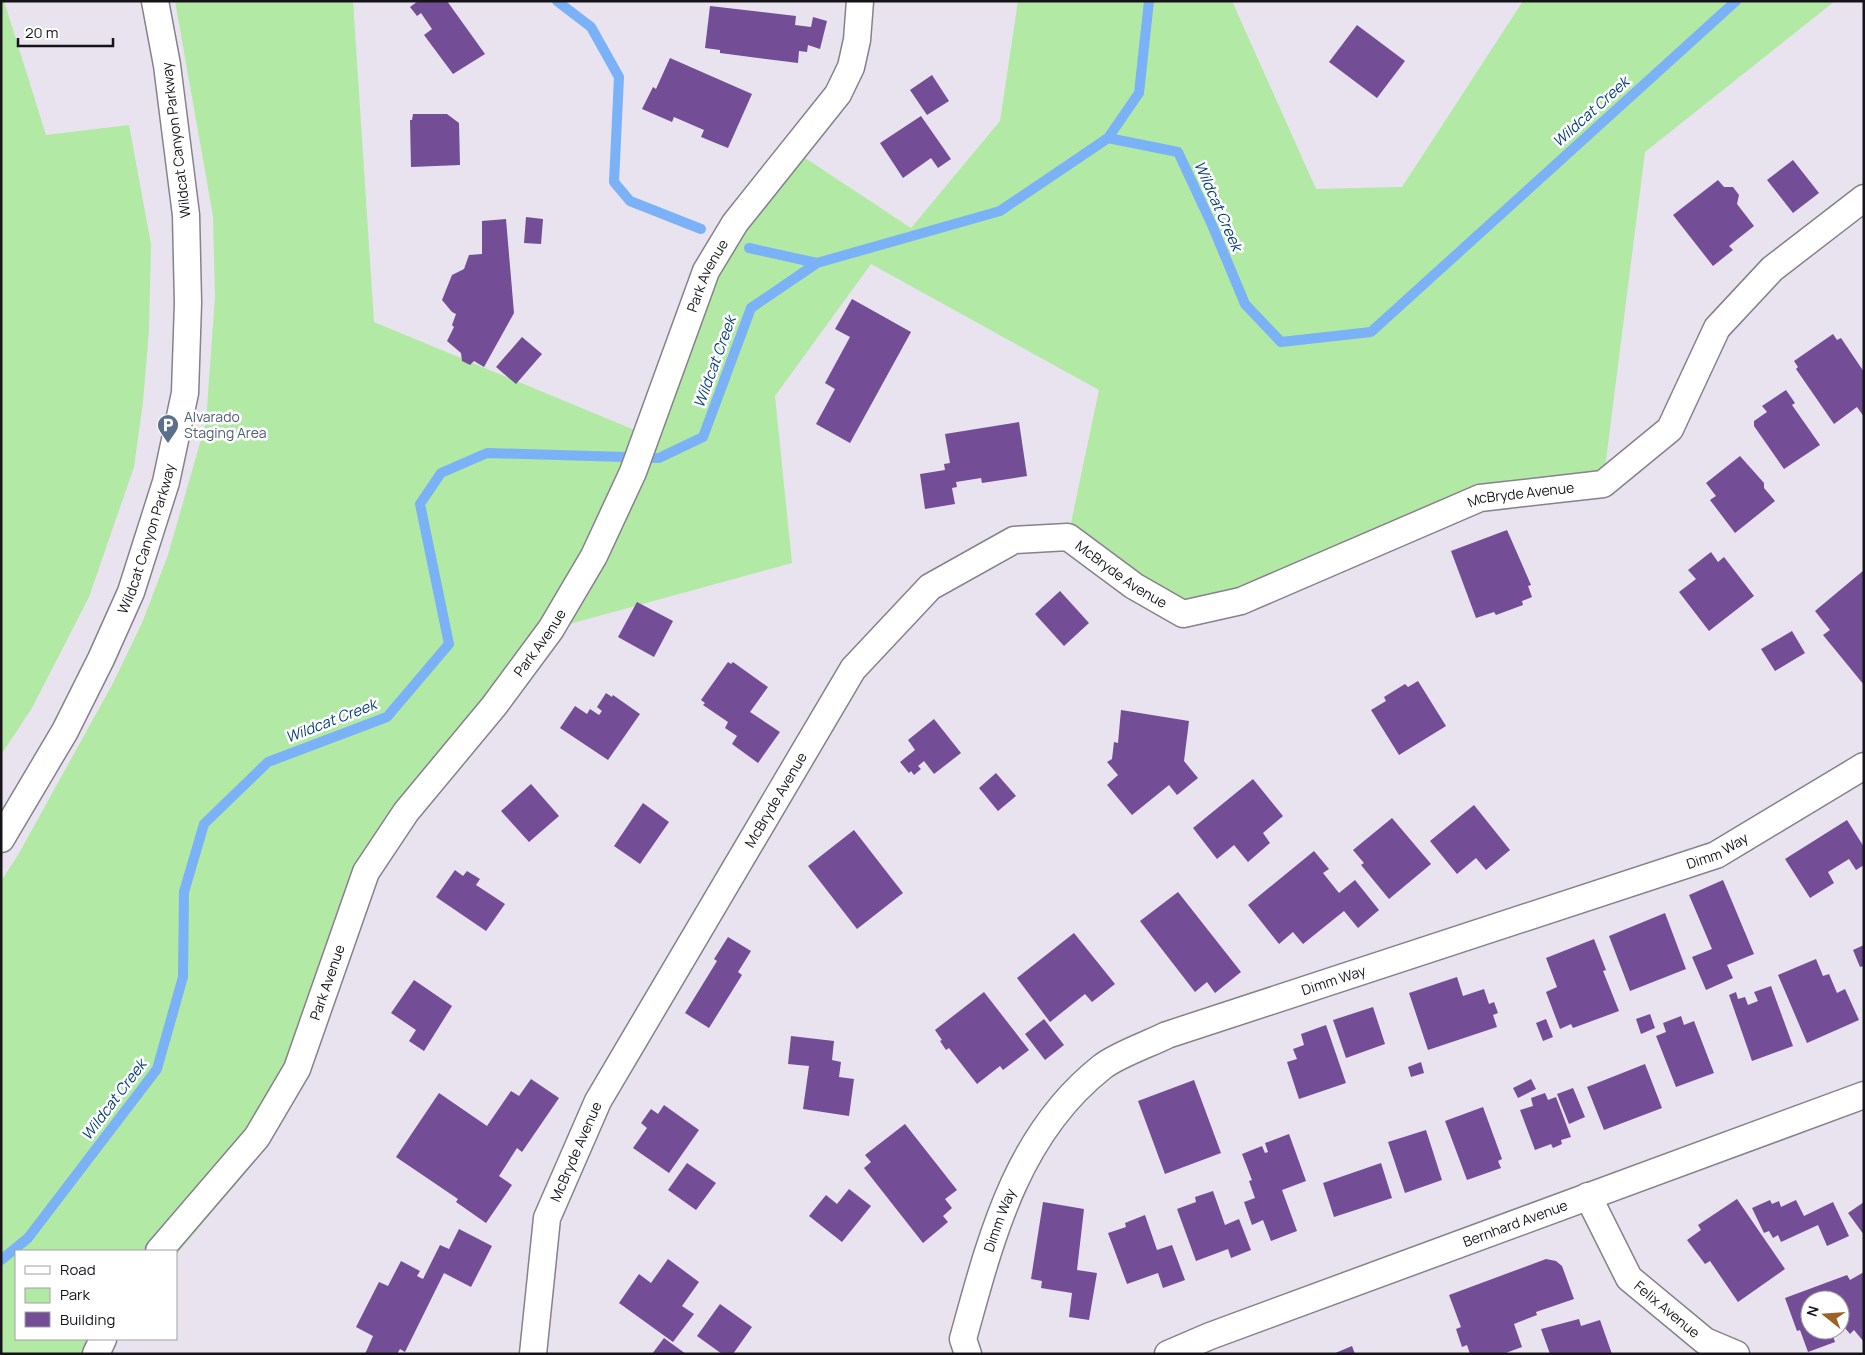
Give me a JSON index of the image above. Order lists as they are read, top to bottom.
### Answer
{
  "streets": {
    "street": [
      "Wildcat Canyon Parkway",
      "Park Avenue",
      "McBryde Avenue",
      "Dimm Way",
      "Bernhard Avenue",
      "Felix Avenue"
    ]
  },
  "crossings": [
    ["Bernhard Avenue", "Felix Avenue"]
  ],
  "water": ["Wildcat Creek"],
  "places": {
    "parking": ["Alvarado Staging Area"]
  },
  "legend": ["Road", "Park", "Building"],
  "scale_bar": "20 m",
  "north": "left"
}
